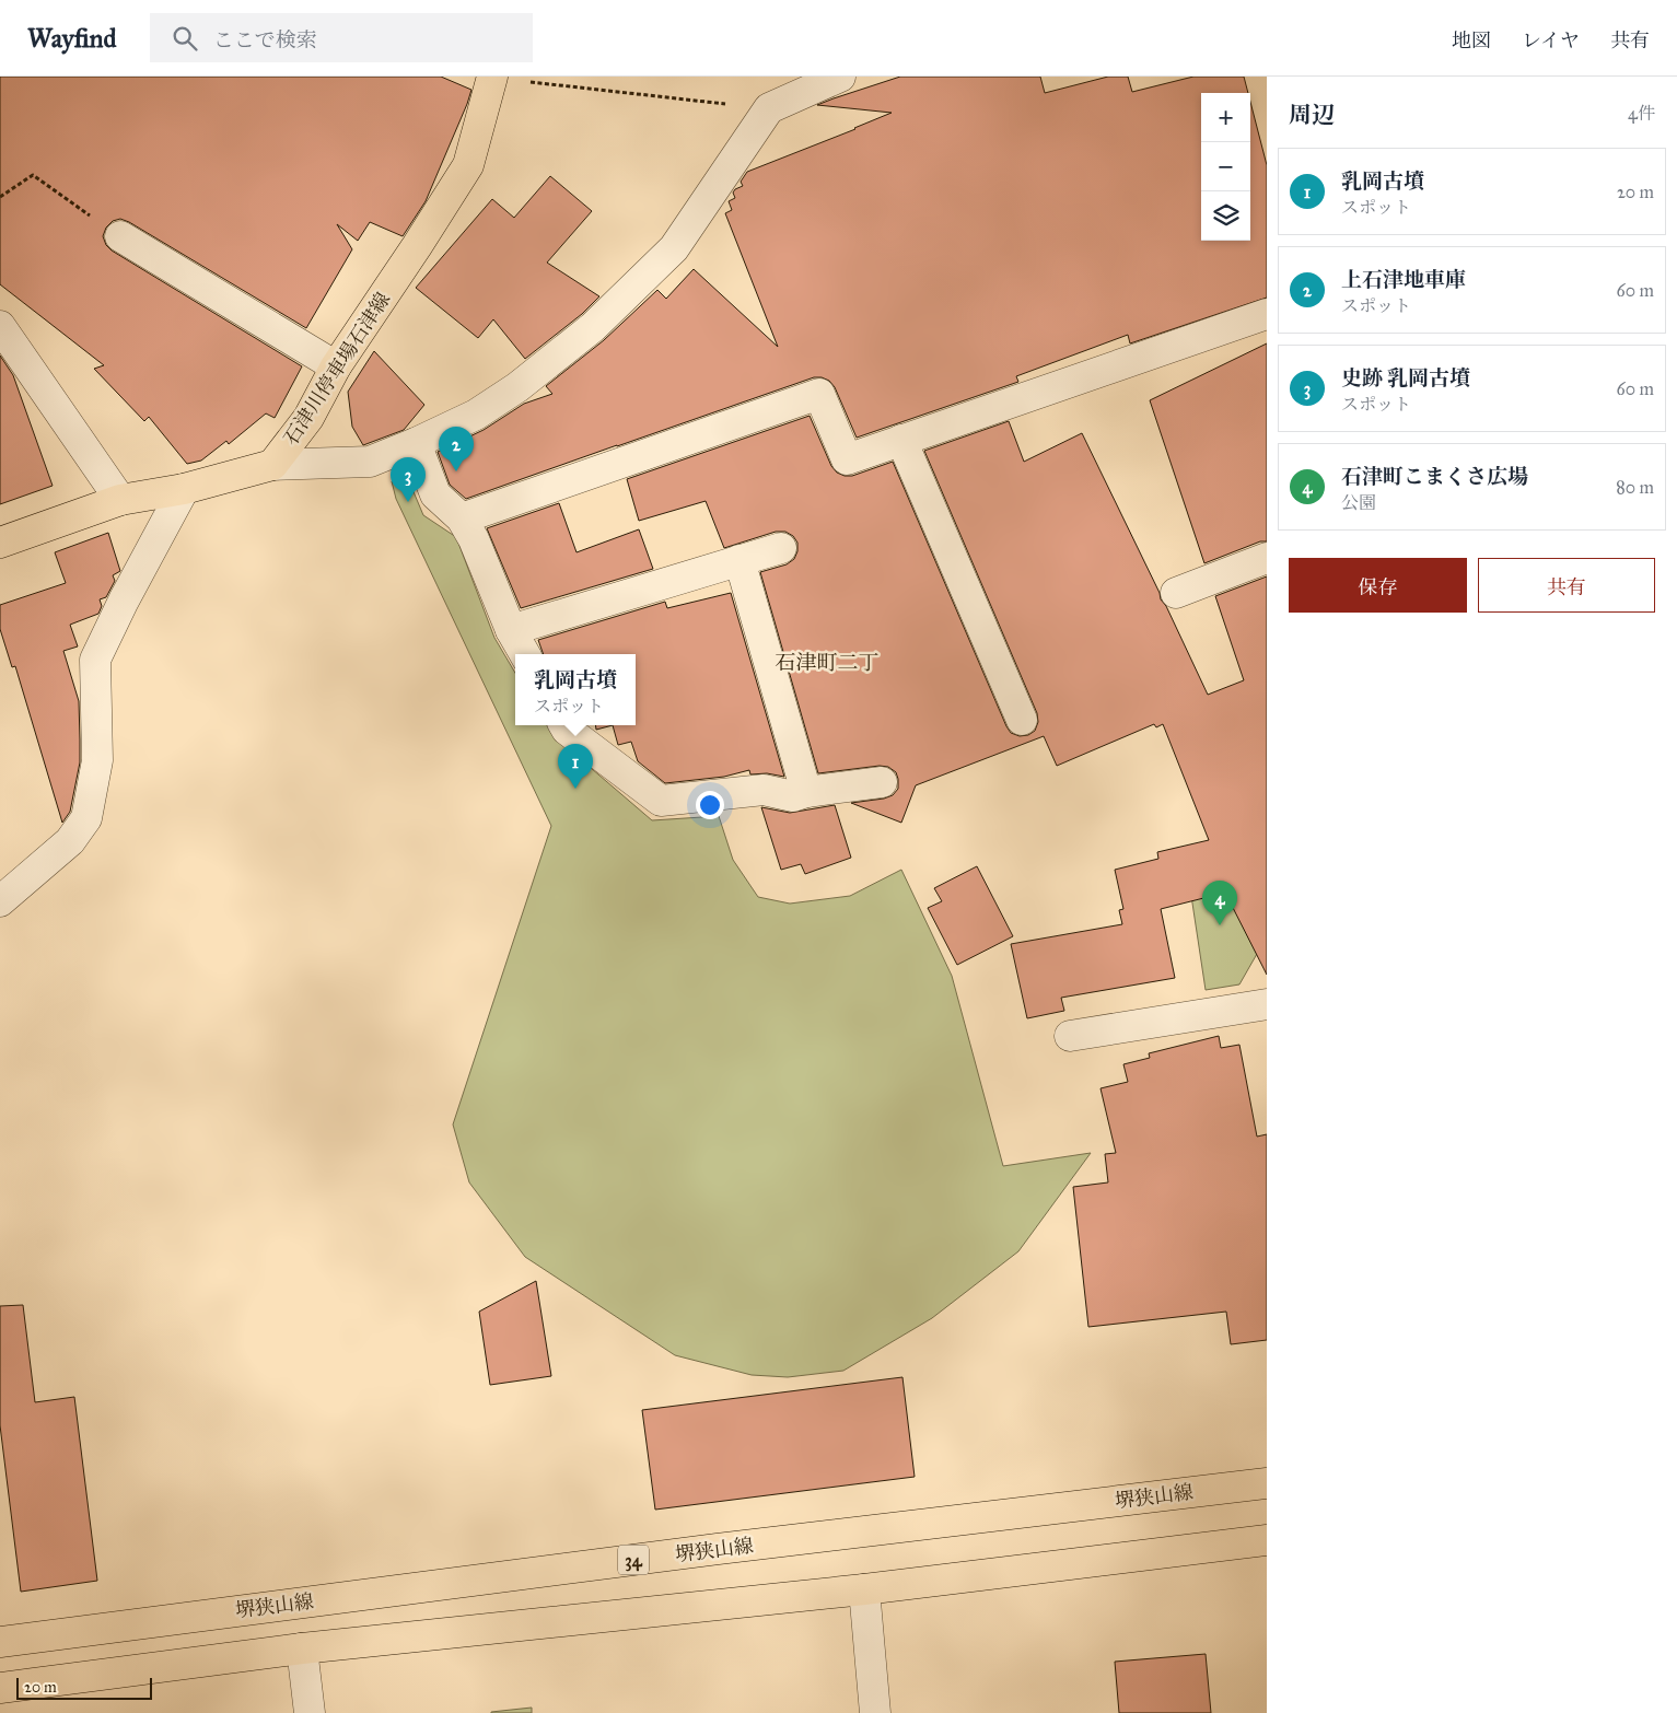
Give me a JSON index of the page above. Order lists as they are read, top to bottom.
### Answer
{
  "streets": {
    "main road": ["石津川停車場石津線", "堺狭山線", "34"]
  },
  "districts": ["石津町二丁"],
  "scale_bar": "20 m",
  "page": {
    "header": "Wayfind",
    "search": "ここで検索",
    "nav": ["地図", "レイヤ", "共有"],
    "heading": ["周辺", "4件"],
    "map_buttons": ["+", "−"],
    "list": [
      {
        "mark": "1",
        "name": "乳岡古墳",
        "note": "スポット",
        "value": "20 m"
      },
      {
        "mark": "2",
        "name": "上石津地車庫",
        "note": "スポット",
        "value": "60 m"
      },
      {
        "mark": "3",
        "name": "史跡 乳岡古墳",
        "note": "スポット",
        "value": "60 m"
      },
      {
        "mark": "4",
        "name": "石津町こまくさ広場",
        "note": "公園",
        "value": "80 m"
      }
    ],
    "pins": [
      "2",
      "3",
      "1",
      "4"
    ],
    "buttons": ["保存", "共有"],
    "popup": ["乳岡古墳", "スポット"],
    "scale": "20 m"
  }
}
